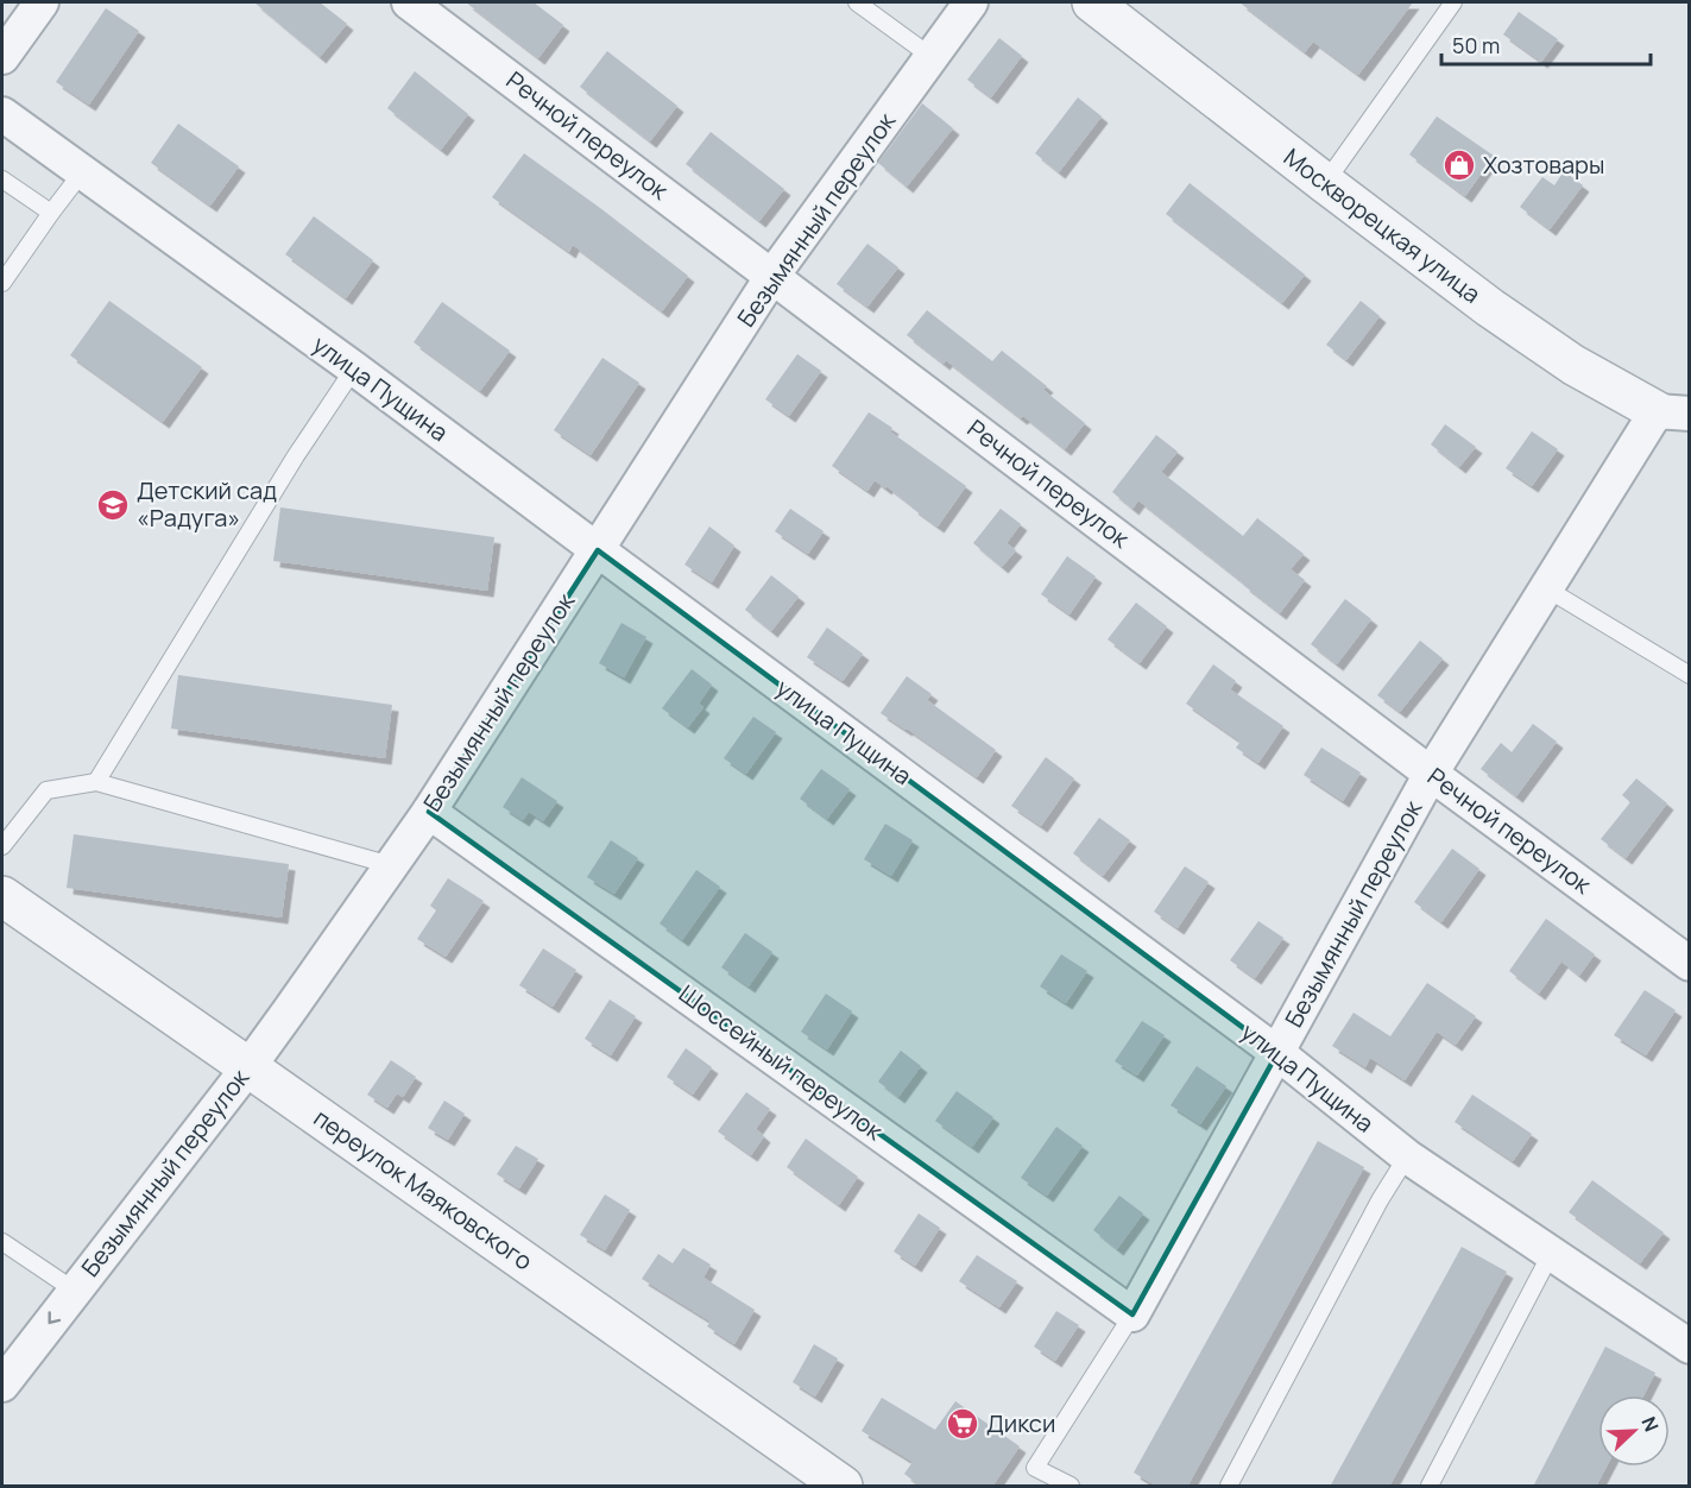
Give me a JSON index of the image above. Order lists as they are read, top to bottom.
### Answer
{
  "streets": {
    "street": [
      "Речной переулок",
      "Безымянный переулок",
      "Москворецкая улица",
      "улица Пущина",
      "Шоссейный переулок",
      "переулок Маяковского"
    ]
  },
  "crossings": [
    ["Речной переулок", "Безымянный переулок"],
    ["Безымянный переулок", "Москворецкая улица"],
    ["Безымянный переулок", "улица Пущина"],
    ["Безымянный переулок", "Шоссейный переулок"],
    ["Безымянный переулок", "переулок Маяковского"]
  ],
  "places": {
    "shop": ["Хозтовары"],
    "school or university": ["Детский сад «Радуга»"],
    "supermarket": ["Дикси"]
  },
  "scale_bar": "50 m",
  "north": "top right"
}
